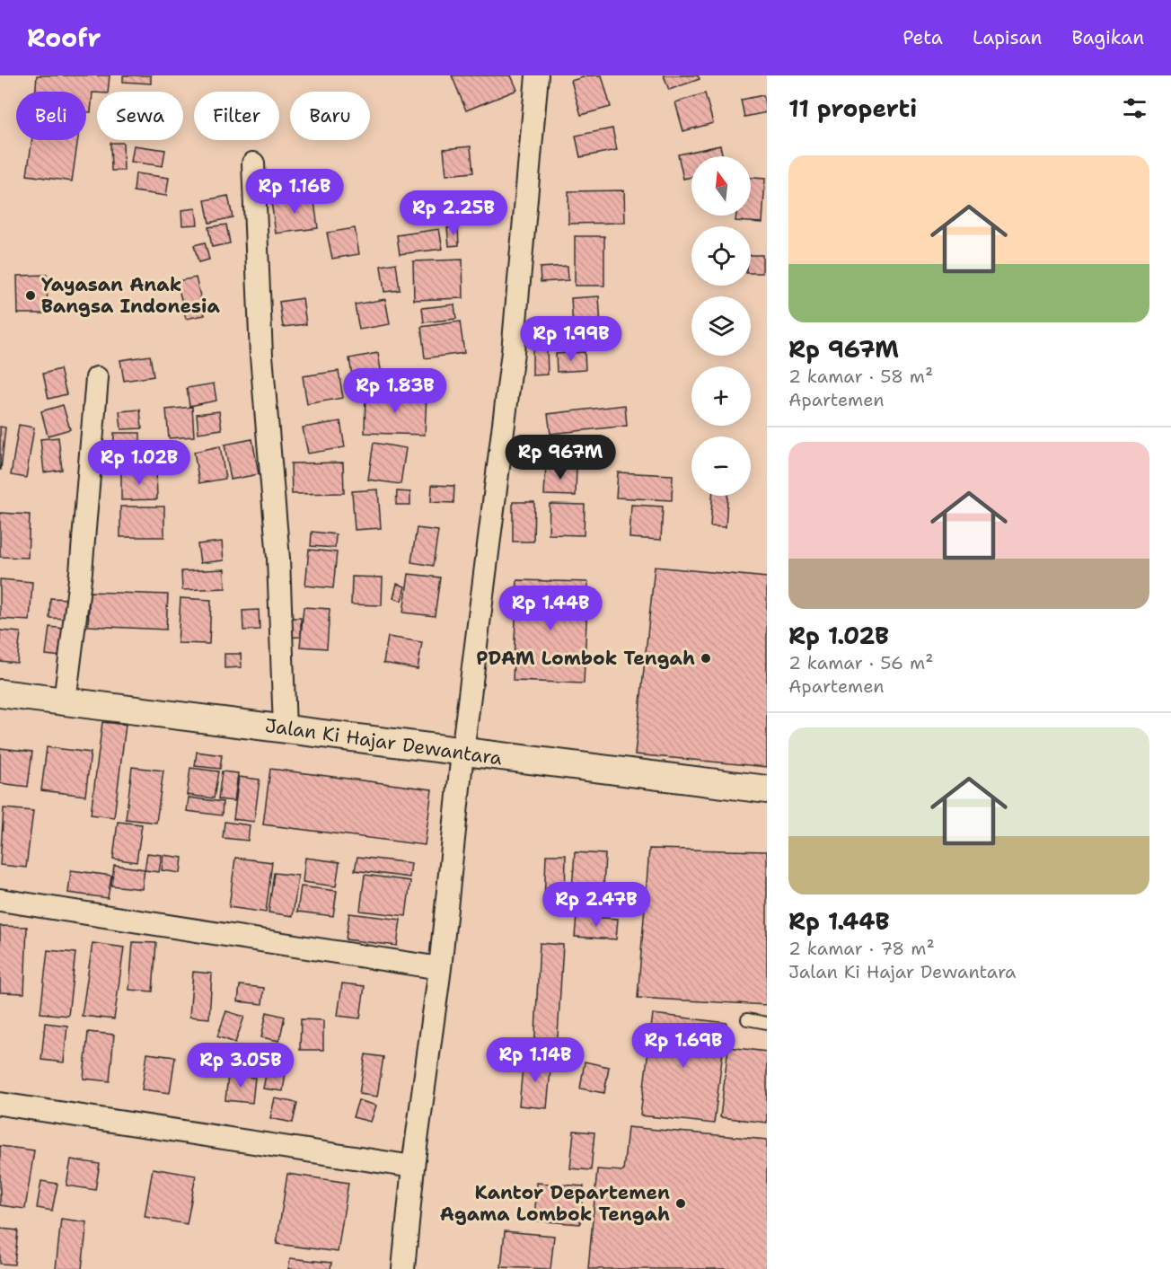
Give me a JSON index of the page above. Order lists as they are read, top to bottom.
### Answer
{
  "streets": {
    "street": ["Jalan Ki Hajar Dewantara"]
  },
  "places": ["Yayasan Anak Bangsa Indonesia", "PDAM Lombok Tengah", "Kantor Departemen Agama Lombok Tengah"],
  "north": "top",
  "page": {
    "header": "Roofr",
    "nav": ["Peta", "Lapisan", "Bagikan"],
    "heading": "11 properti",
    "chip": [
      "Beli",
      "Sewa",
      "Filter",
      "Baru"
    ],
    "list": [
      {
        "name": "Rp 967M",
        "note": "2 kamar · 58 m² · Apartemen"
      },
      {
        "name": "Rp 1.02B",
        "note": "2 kamar · 56 m² · Apartemen"
      },
      {
        "name": "Rp 1.44B",
        "note": "2 kamar · 78 m² · Jalan Ki Hajar Dewantara"
      }
    ],
    "map_buttons": ["+", "−"],
    "price": [
      "Rp 1.16B",
      "Rp 2.25B",
      "Rp 1.99B",
      "Rp 1.83B",
      "Rp 967M",
      "Rp 1.02B",
      "Rp 1.44B",
      "Rp 2.47B",
      "Rp 1.69B",
      "Rp 1.14B",
      "Rp 3.05B"
    ]
  }
}
